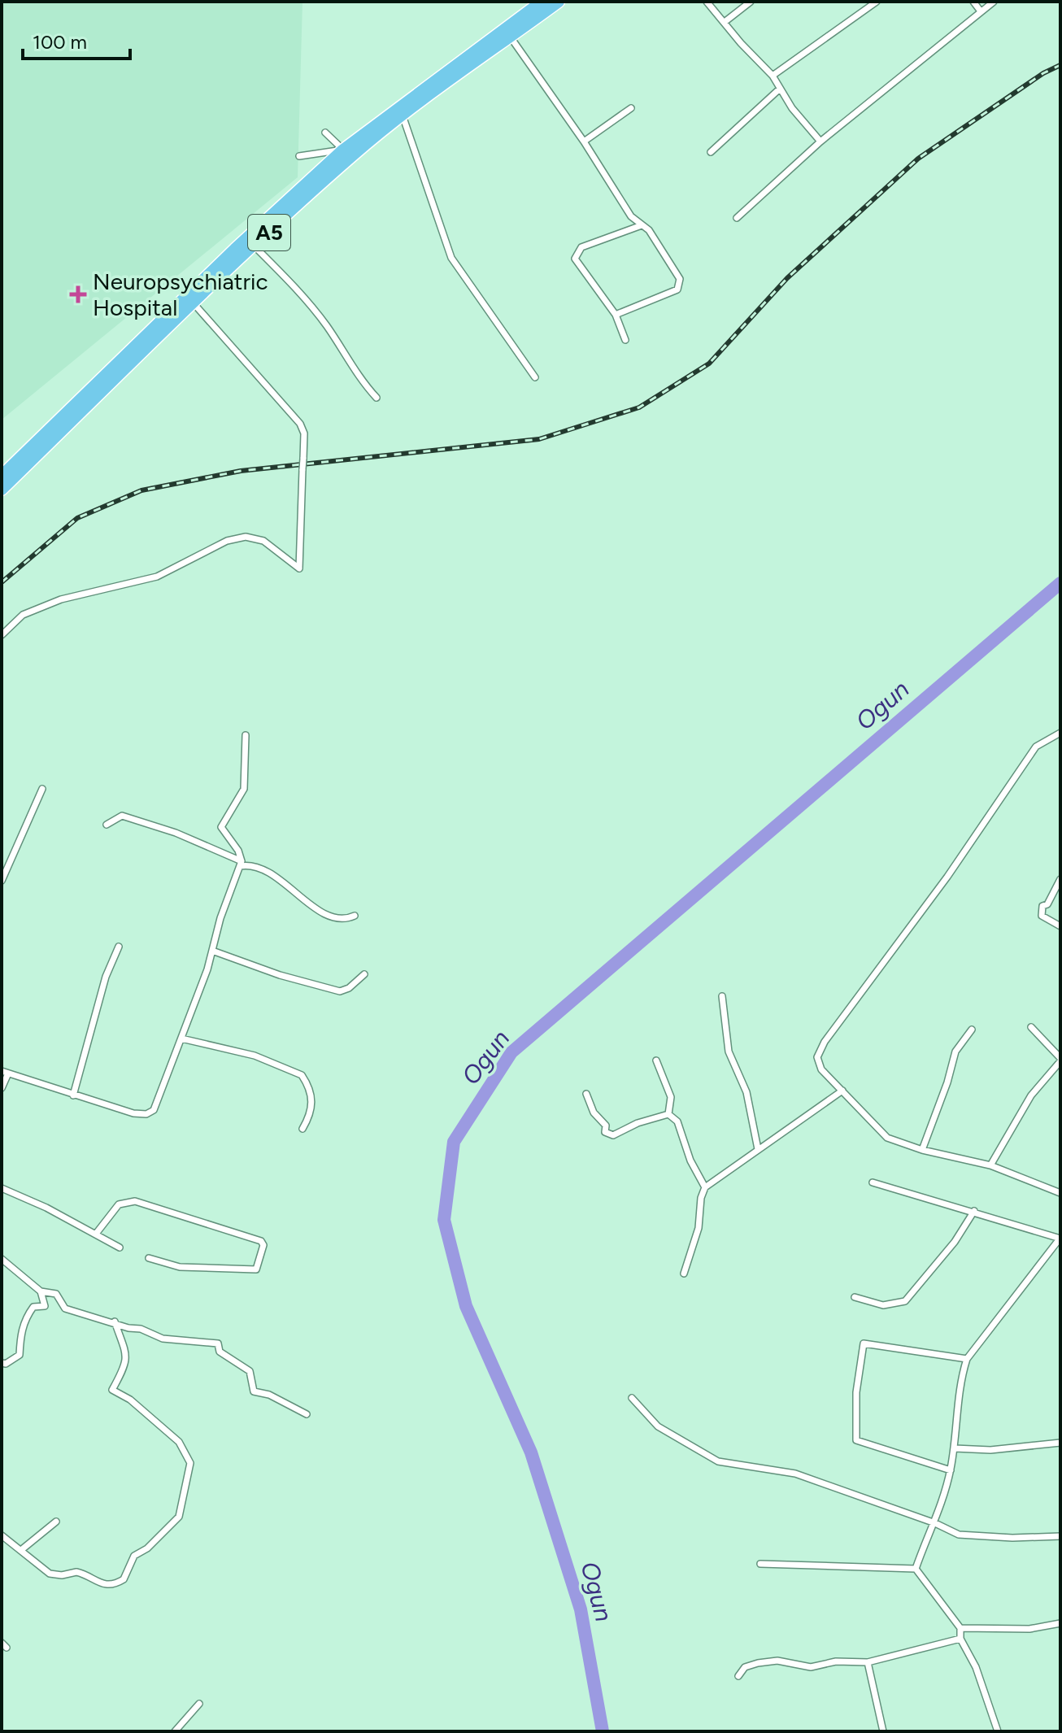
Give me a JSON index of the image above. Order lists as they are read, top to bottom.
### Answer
{
  "streets": {
    "highway": ["A5"]
  },
  "water": ["Ogun"],
  "places": {
    "health": ["Neuropsychiatric Hospital"]
  },
  "scale_bar": "100 m"
}
